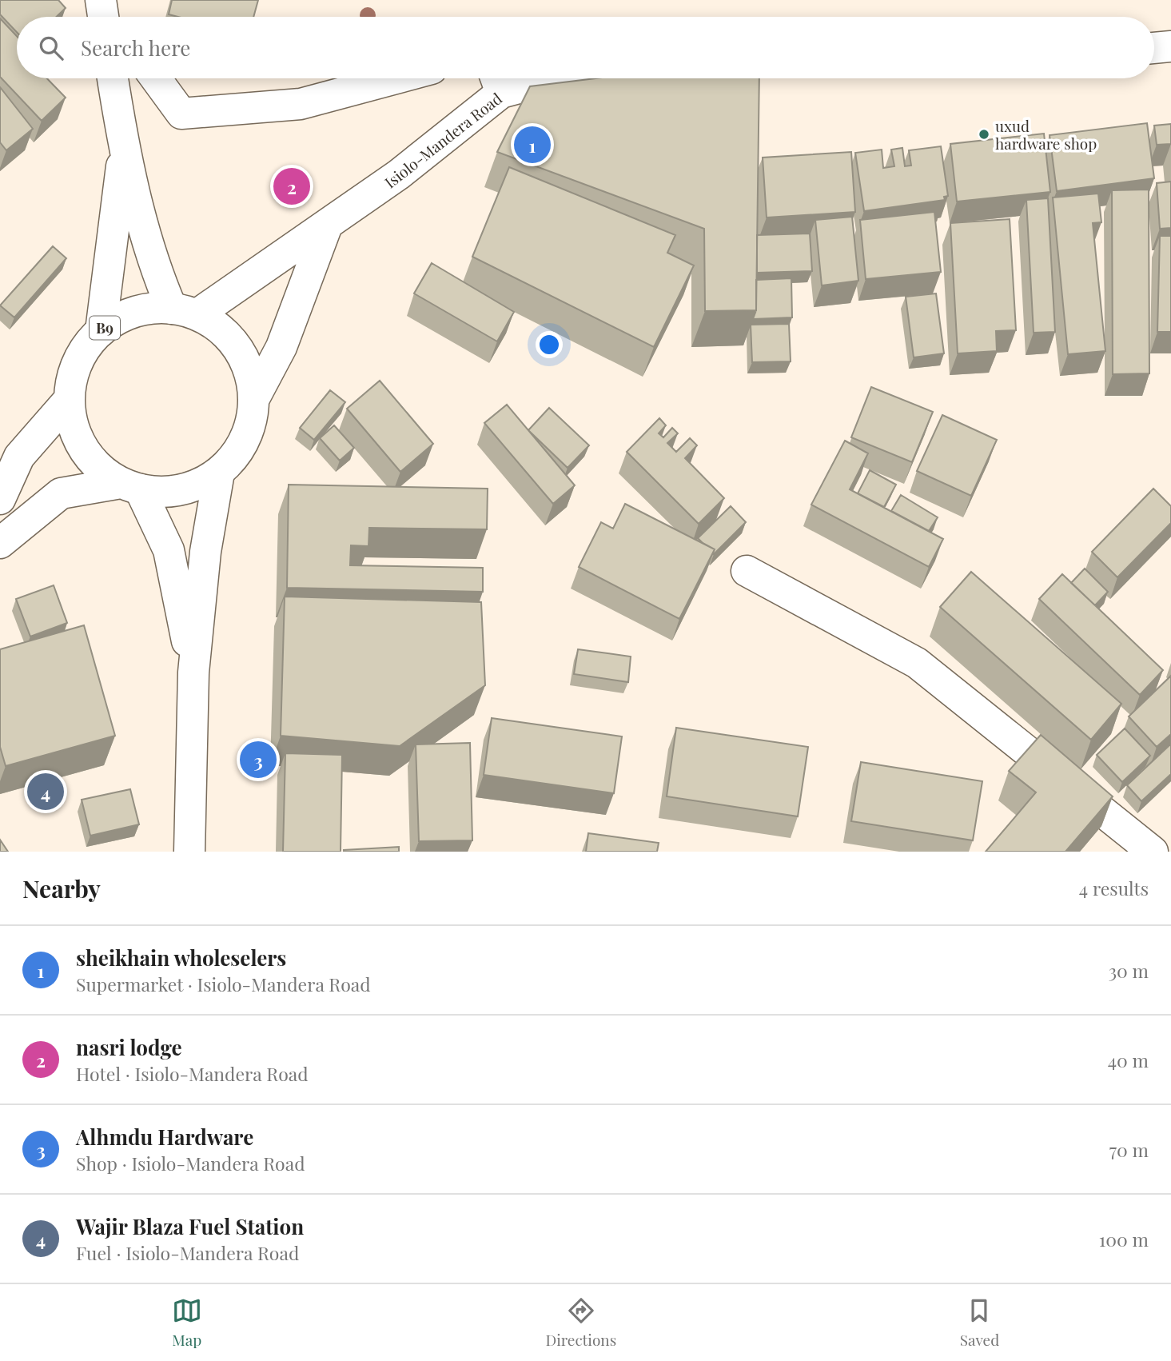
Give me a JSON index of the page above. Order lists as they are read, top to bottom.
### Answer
{
  "streets": {
    "main road": ["Isiolo-Mandera Road", "B9"]
  },
  "crossings": [
    ["Isiolo-Mandera Road", "B9"]
  ],
  "places": ["uxud hardware shop"],
  "page": {
    "search": "Search here",
    "pins": [
      "1",
      "2",
      "3",
      "4"
    ],
    "heading": ["Nearby", "4 results"],
    "list": [
      {
        "mark": "1",
        "name": "sheikhain wholeselers",
        "note": "Supermarket · Isiolo-Mandera Road",
        "value": "30 m"
      },
      {
        "mark": "2",
        "name": "nasri lodge",
        "note": "Hotel · Isiolo-Mandera Road",
        "value": "40 m"
      },
      {
        "mark": "3",
        "name": "Alhmdu Hardware",
        "note": "Shop · Isiolo-Mandera Road",
        "value": "70 m"
      },
      {
        "mark": "4",
        "name": "Wajir Blaza Fuel Station",
        "note": "Fuel · Isiolo-Mandera Road",
        "value": "100 m"
      }
    ],
    "nav": ["Map", "Directions", "Saved"]
  }
}
